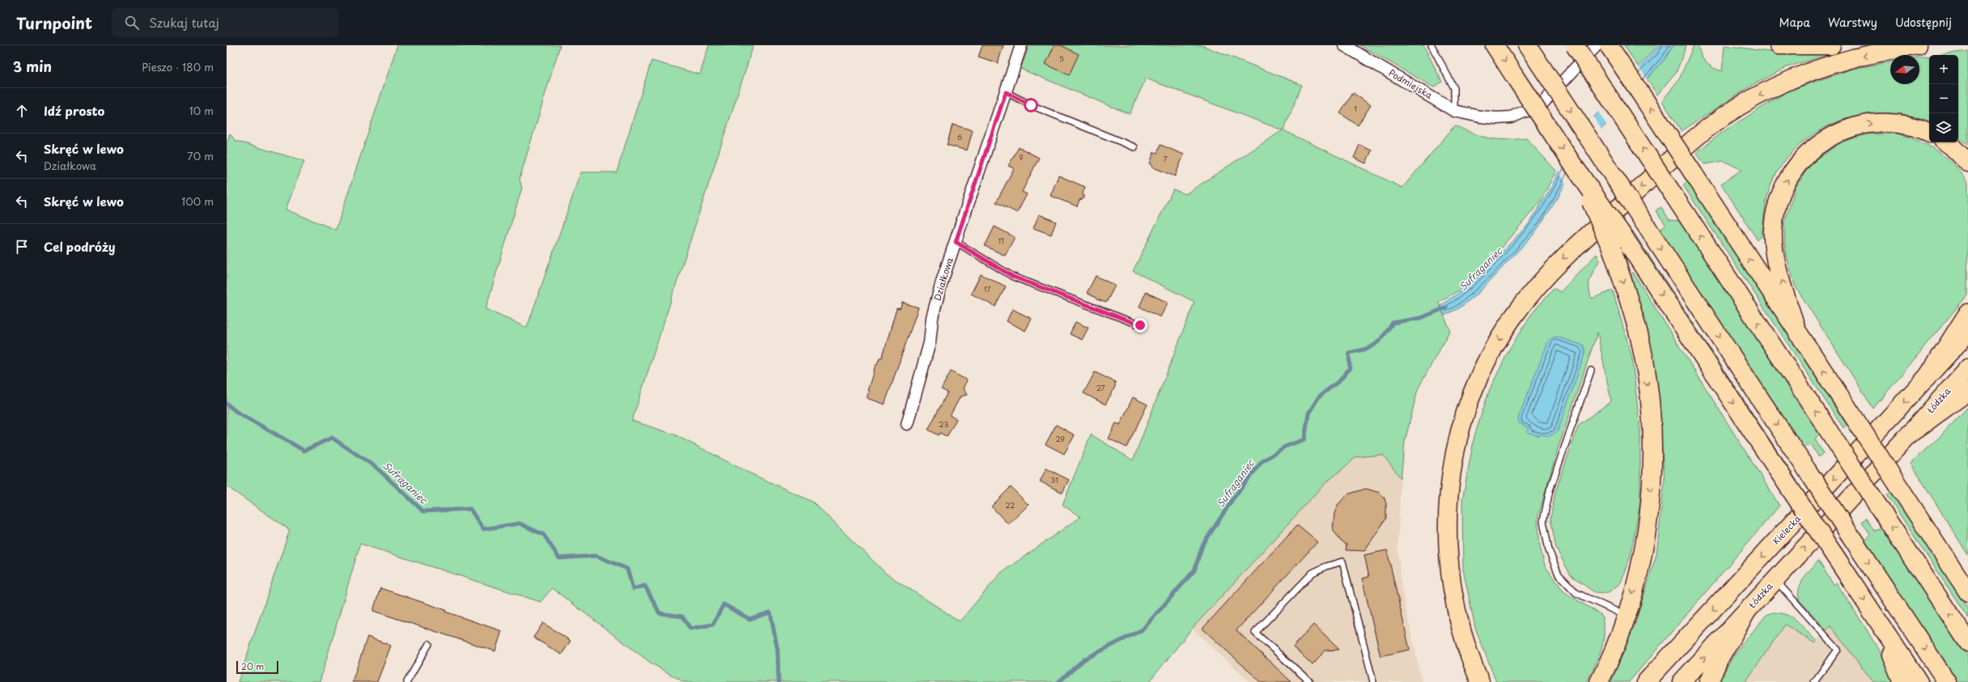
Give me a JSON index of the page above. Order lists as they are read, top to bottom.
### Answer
{
  "streets": {
    "main road": ["Łódzka", "Kielecka"],
    "street": ["Podmiejska", "Działkowa"]
  },
  "water": ["Sufraganiec"],
  "house_numbers": [
    "5",
    "1",
    "6",
    "9",
    "7",
    "11",
    "17",
    "27",
    "23",
    "29",
    "31",
    "22"
  ],
  "scale_bar": "20 m",
  "north": "left",
  "page": {
    "header": "Turnpoint",
    "search": "Szukaj tutaj",
    "nav": ["Mapa", "Warstwy", "Udostępnij"],
    "heading": ["3 min", "Pieszo · 180 m"],
    "map_buttons": ["+", "−"],
    "list": [
      ["Idź prosto", "10 m"],
      ["Skręć w lewo", "Działkowa", "70 m"],
      ["Skręć w lewo", "100 m"],
      "Cel podróży"
    ],
    "scale": "20 m"
  }
}
